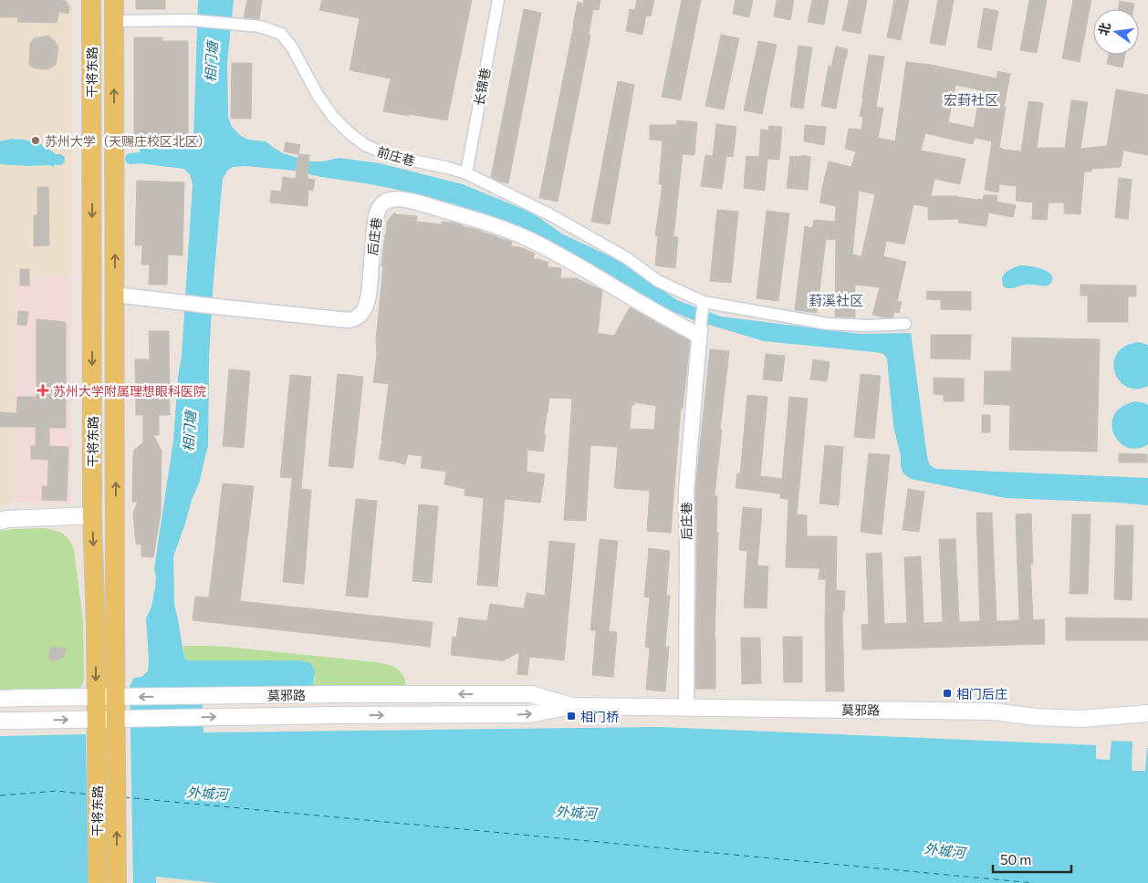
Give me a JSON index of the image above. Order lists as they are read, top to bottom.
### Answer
{
  "streets": {
    "main road": ["干将东路", "莫邪路"],
    "street": ["长锦巷", "前庄巷", "后庄巷"]
  },
  "crossings": [
    ["干将东路", "前庄巷"],
    ["干将东路", "后庄巷"],
    ["长锦巷", "前庄巷"],
    ["前庄巷", "后庄巷"],
    ["后庄巷", "莫邪路"]
  ],
  "districts": ["宏葑社区", "葑溪社区"],
  "water": ["相门塘", "外城河"],
  "places": {
    "other": ["苏州大学（天赐庄校区北区）"],
    "health": ["苏州大学附属理想眼科医院"],
    "transit": ["相门后庄", "相门桥"]
  },
  "scale_bar": "50 m",
  "north": "left"
}
